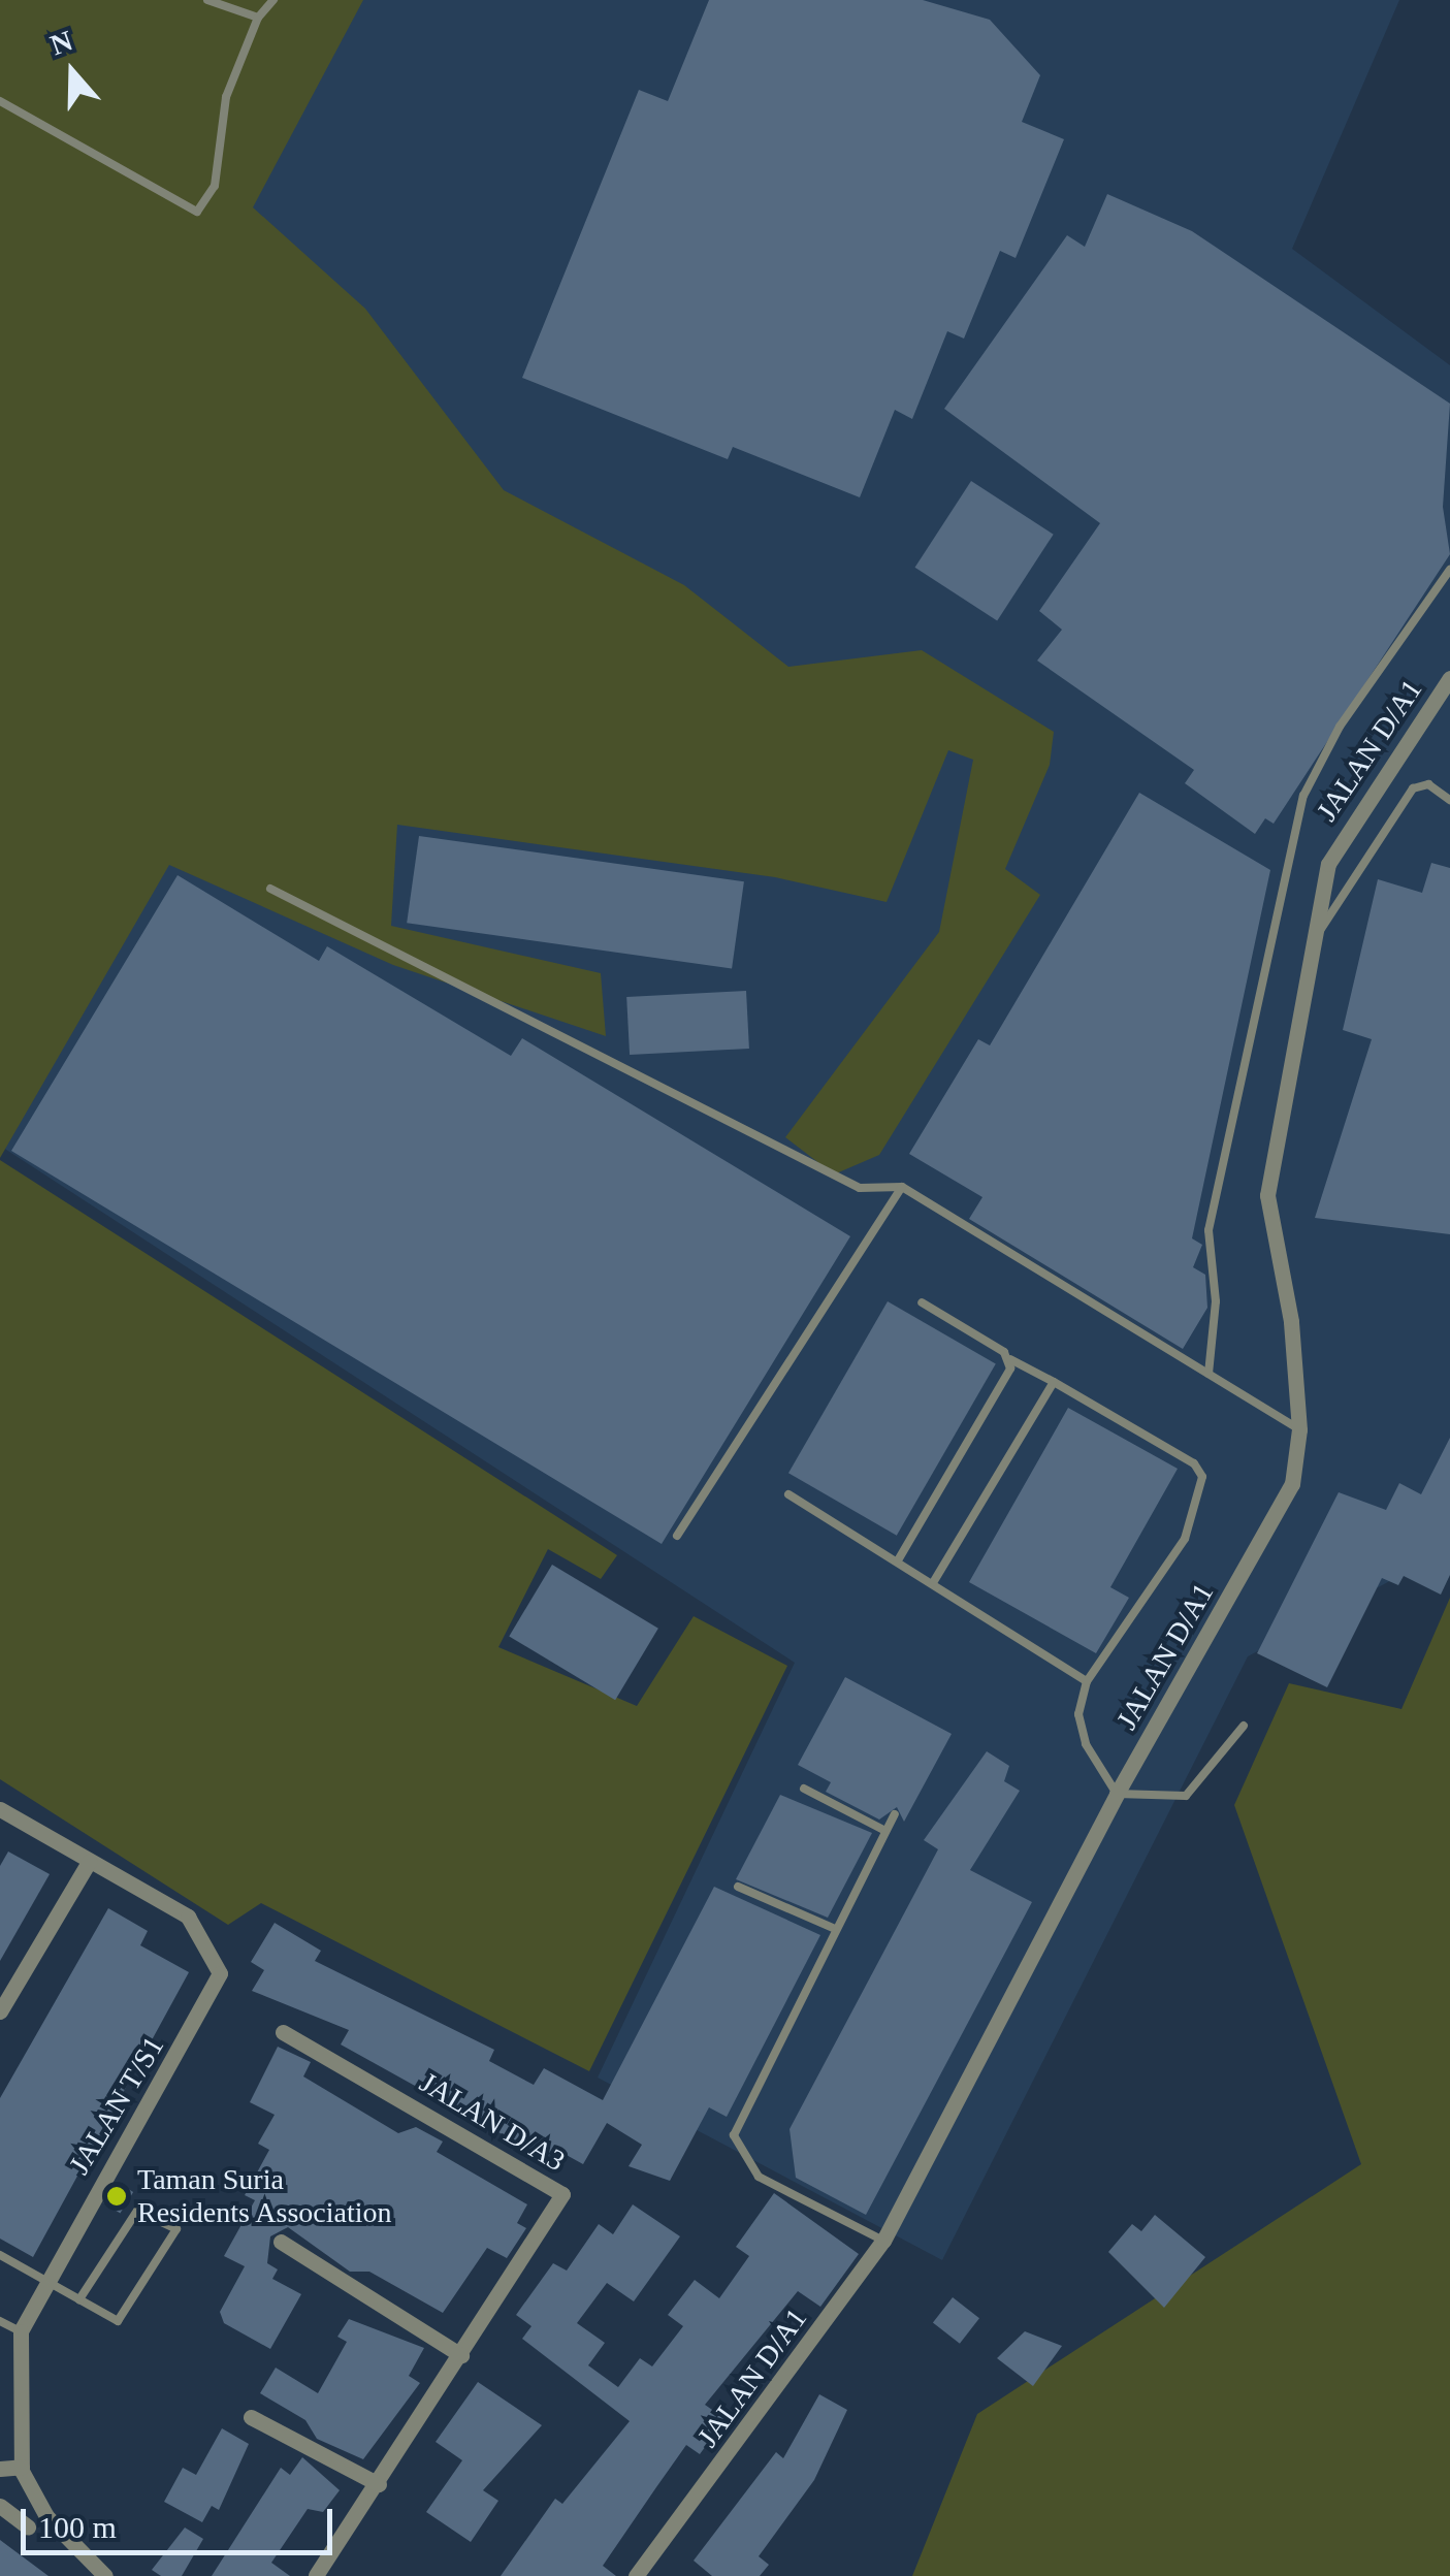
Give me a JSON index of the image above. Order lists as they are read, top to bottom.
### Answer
{
  "streets": {
    "street": ["JALAN D/A1", "JALAN T/S1", "JALAN D/A3"]
  },
  "places": ["Taman Suria Residents Association"],
  "scale_bar": "100 m",
  "north": "top"
}
